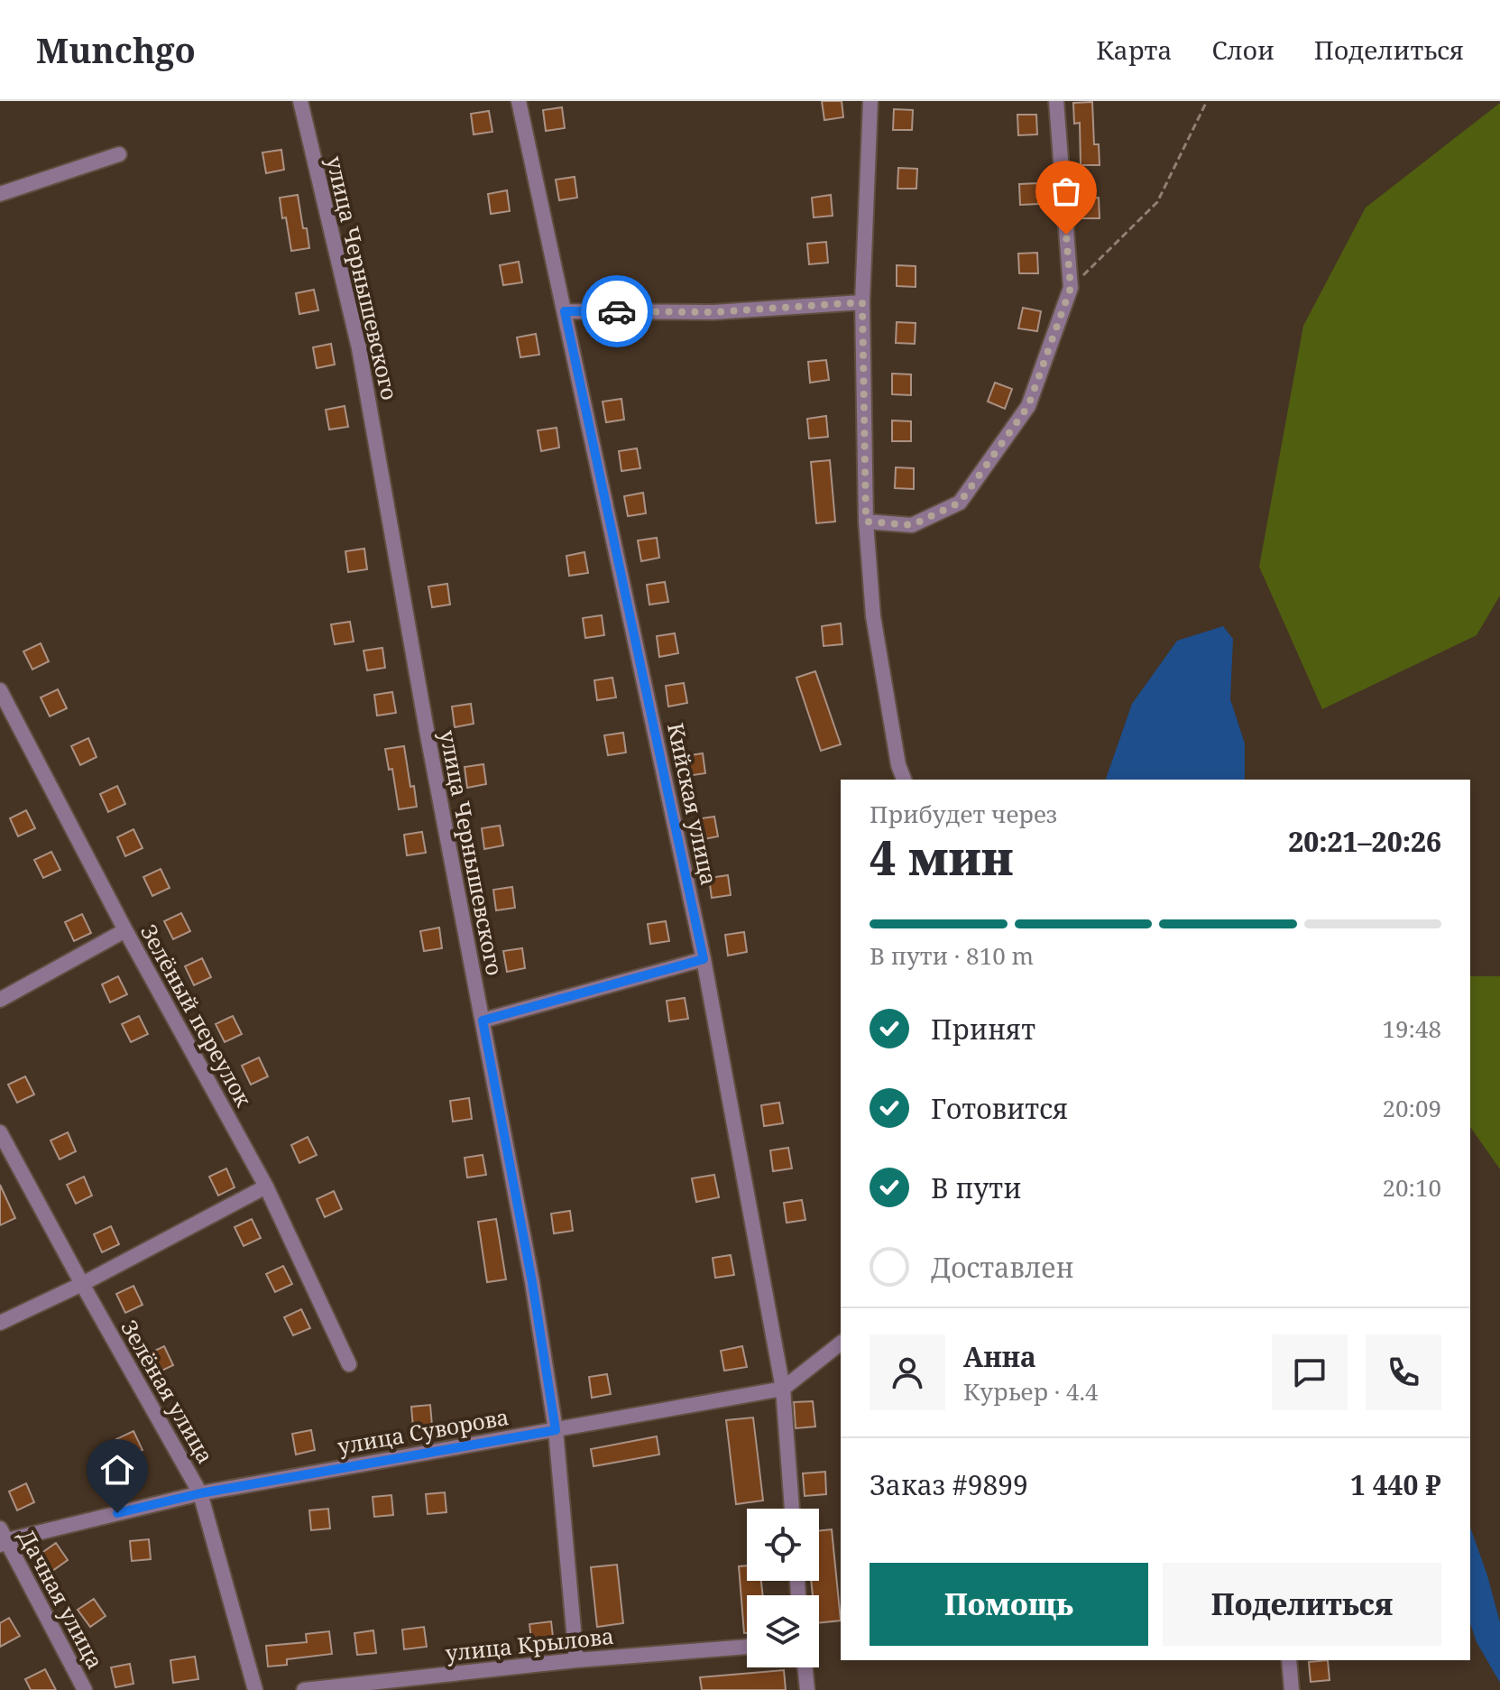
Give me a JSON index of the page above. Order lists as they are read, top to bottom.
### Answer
{
  "streets": {
    "street": [
      "улица Чернышевского",
      "Кийская улица",
      "Зелёный переулок",
      "Зелёная улица",
      "улица Суворова",
      "Дачная улица",
      "улица Крылова"
    ]
  },
  "crossings": [
    ["улица Чернышевского", "улица Суворова"],
    ["улица Чернышевского", "улица Крылова"],
    ["Кийская улица", "улица Суворова"],
    ["Зелёная улица", "улица Суворова"],
    ["улица Суворова", "Дачная улица"]
  ],
  "page": {
    "header": "Munchgo",
    "nav": ["Карта", "Слои", "Поделиться"],
    "heading": ["4 мин", "Прибудет через", "20:21–20:26"],
    "panel": [
      "Анна",
      "Курьер · 4.4",
      "Заказ #9899",
      "1 440 ₽"
    ],
    "bar": "В пути · 810 m",
    "list": [
      ["Принят", "19:48"],
      ["Готовится", "20:09"],
      ["В пути", "20:10"],
      "Доставлен"
    ],
    "buttons": ["Помощь", "Поделиться"]
  }
}
